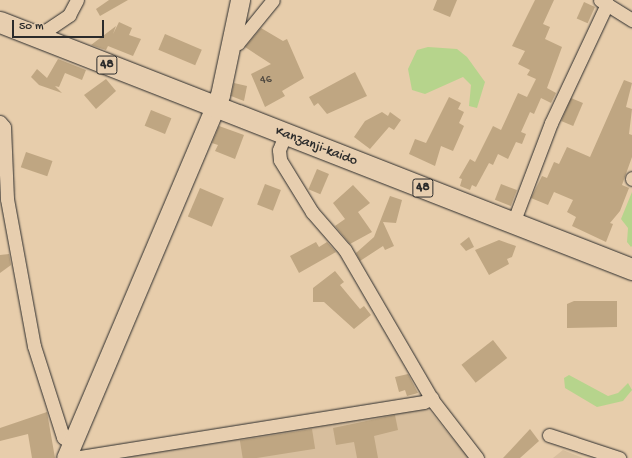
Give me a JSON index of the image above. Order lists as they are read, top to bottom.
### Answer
{
  "streets": {
    "main road": ["48", "Kanzanji-kaido"]
  },
  "house_numbers": ["46"],
  "scale_bar": "50 m"
}
